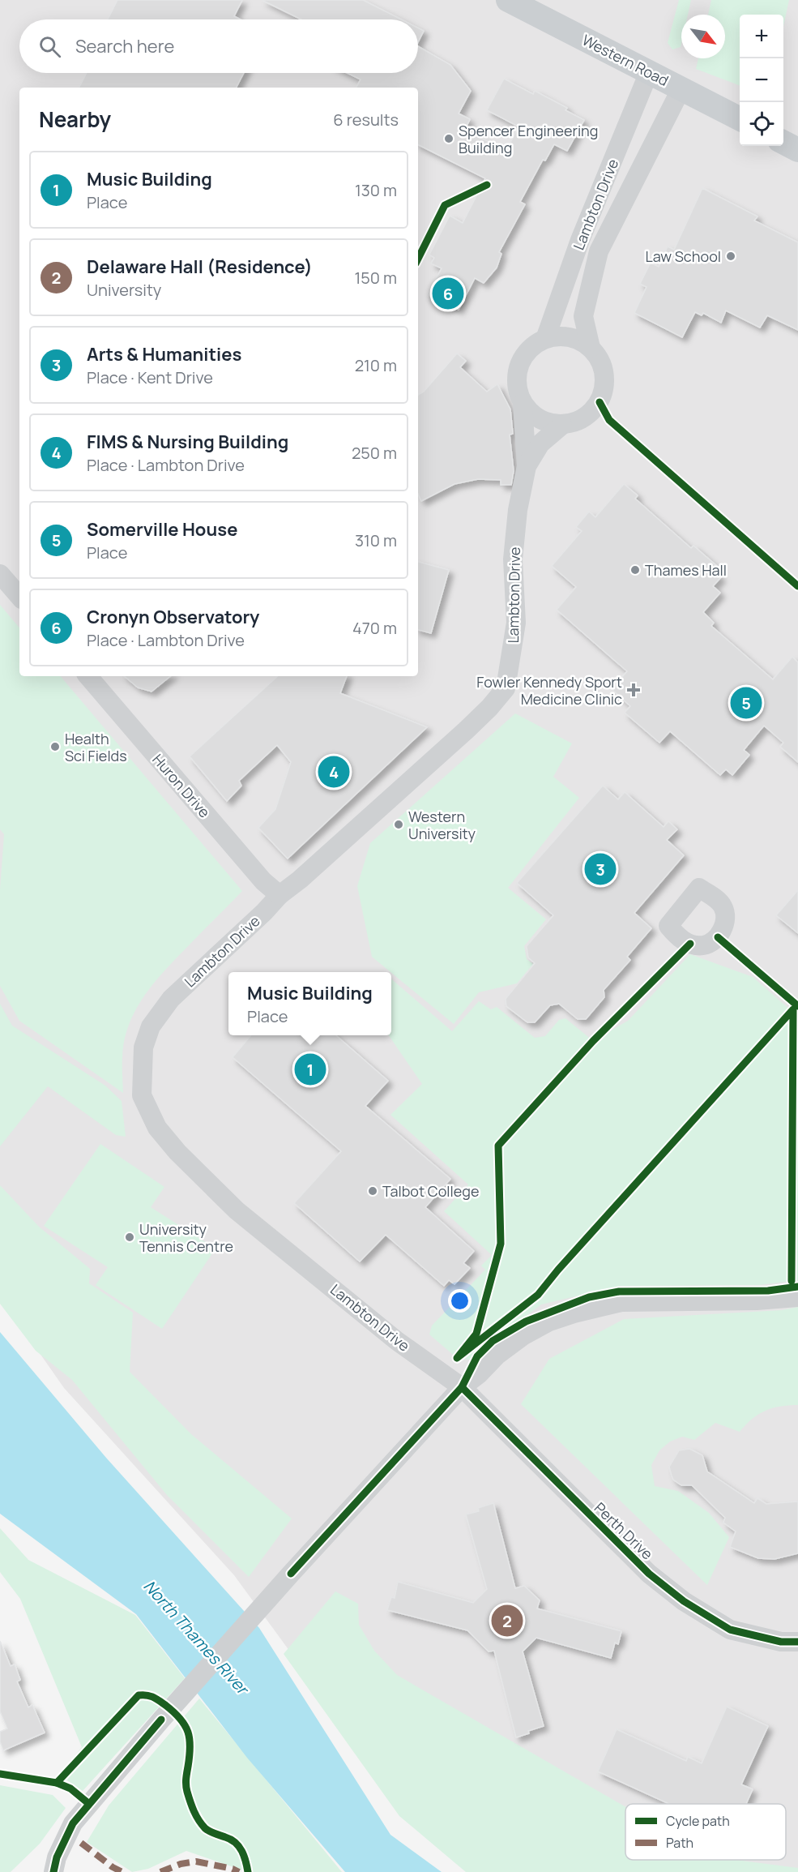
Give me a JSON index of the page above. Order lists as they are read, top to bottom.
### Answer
{
  "streets": {
    "main road": ["Western Road"],
    "street": ["Lambton Drive", "Huron Drive", "Perth Drive"]
  },
  "crossings": [
    ["Western Road", "Lambton Drive"],
    ["Lambton Drive", "Huron Drive"],
    ["Lambton Drive", "Perth Drive"]
  ],
  "water": ["North Thames River"],
  "places": {
    "other": [
      "Spencer Engineering Building",
      "Law School",
      "Thames Hall",
      "Health Sci Fields",
      "Western University",
      "Talbot College",
      "University Tennis Centre"
    ],
    "health": ["Fowler Kennedy Sport Medicine Clinic"]
  },
  "legend": ["Cycle path", "Path"],
  "north": "bottom right",
  "page": {
    "map_buttons": ["+", "−"],
    "search": "Search here",
    "heading": ["Nearby", "6 results"],
    "list": [
      {
        "mark": "1",
        "name": "Music Building",
        "note": "Place",
        "value": "130 m"
      },
      {
        "mark": "2",
        "name": "Delaware Hall (Residence)",
        "note": "University",
        "value": "150 m"
      },
      {
        "mark": "3",
        "name": "Arts & Humanities",
        "note": "Place · Kent Drive",
        "value": "210 m"
      },
      {
        "mark": "4",
        "name": "FIMS & Nursing Building",
        "note": "Place · Lambton Drive",
        "value": "250 m"
      },
      {
        "mark": "5",
        "name": "Somerville House",
        "note": "Place",
        "value": "310 m"
      },
      {
        "mark": "6",
        "name": "Cronyn Observatory",
        "note": "Place · Lambton Drive",
        "value": "470 m"
      }
    ],
    "pins": [
      "6",
      "5",
      "4",
      "3",
      "1",
      "2"
    ],
    "popup": ["Music Building", "Place"]
  }
}
